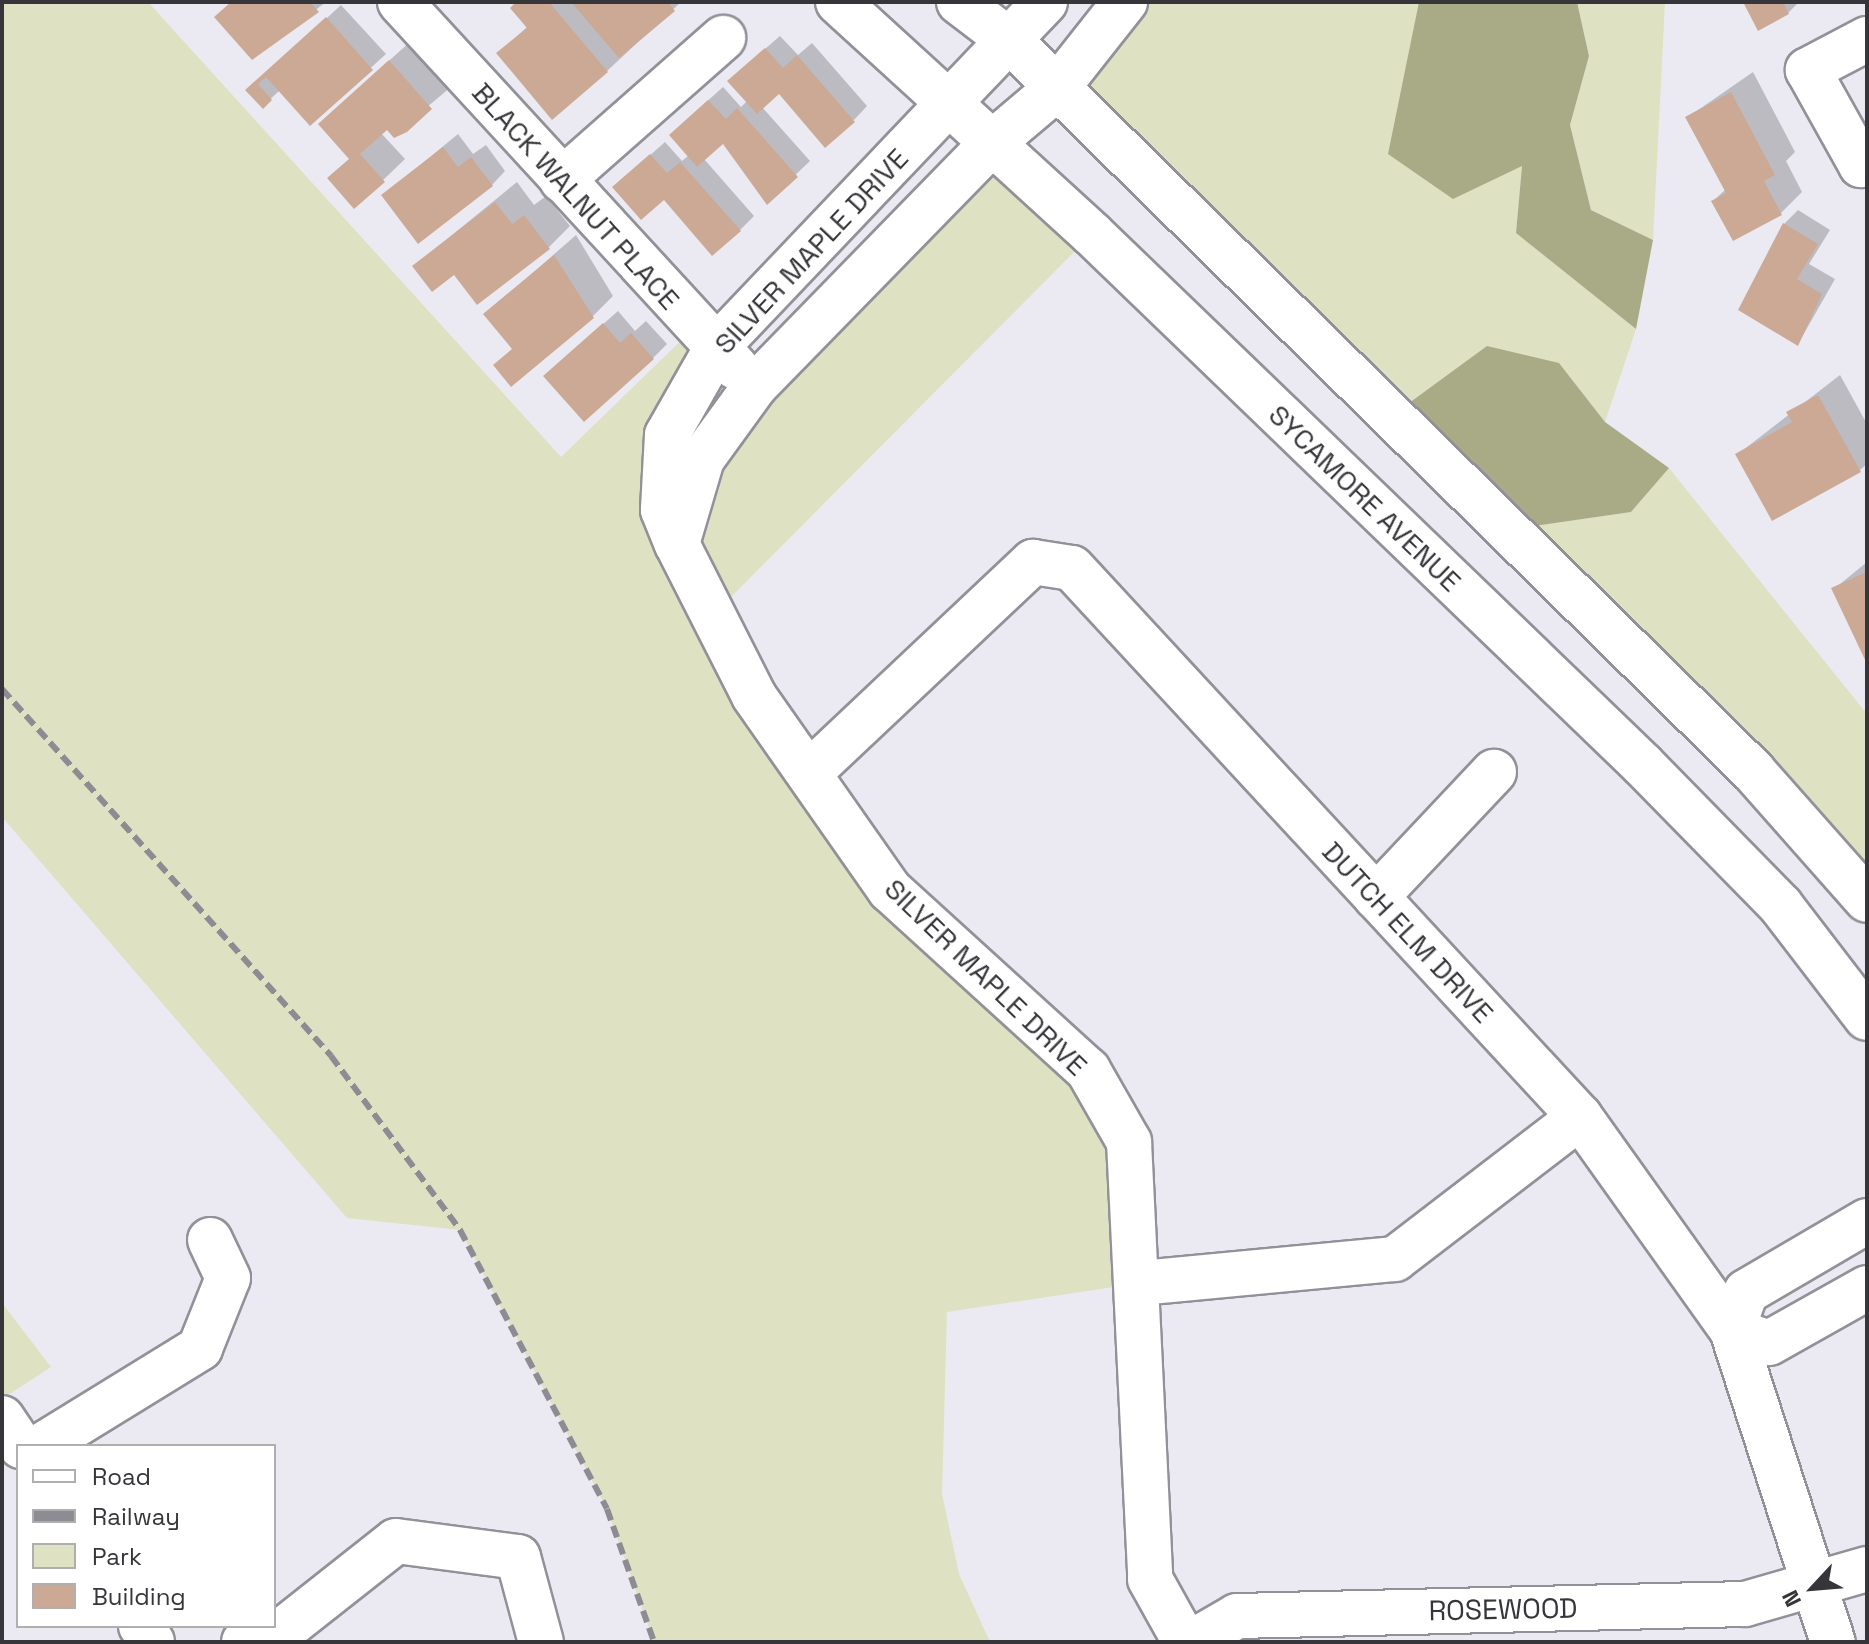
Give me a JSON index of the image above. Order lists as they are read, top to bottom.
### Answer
{
  "streets": {
    "street": [
      "BLACK WALNUT PLACE",
      "SILVER MAPLE DRIVE",
      "SYCAMORE AVENUE",
      "DUTCH ELM DRIVE",
      "ROSEWOOD"
    ]
  },
  "crossings": [
    ["BLACK WALNUT PLACE", "SILVER MAPLE DRIVE"],
    ["SILVER MAPLE DRIVE", "SYCAMORE AVENUE"],
    ["SILVER MAPLE DRIVE", "DUTCH ELM DRIVE"],
    ["DUTCH ELM DRIVE", "ROSEWOOD"]
  ],
  "legend": [
    "Road",
    "Railway",
    "Park",
    "Building"
  ],
  "north": "bottom left"
}
